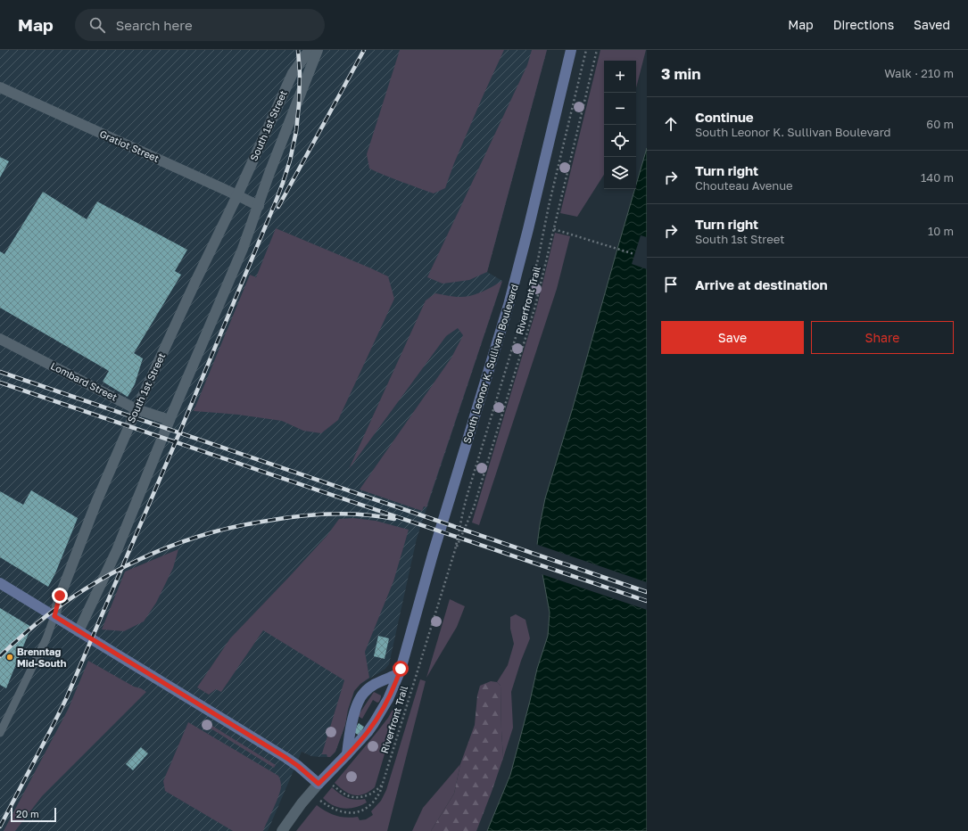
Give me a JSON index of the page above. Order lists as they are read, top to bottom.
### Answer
{
  "streets": {
    "street": [
      "South 1st Street",
      "Gratiot Street",
      "South Leonor K. Sullivan Boulevard",
      "Lombard Street"
    ],
    "path": ["Riverfront Trail"]
  },
  "crossings": [
    ["South 1st Street", "Gratiot Street"],
    ["South 1st Street", "Lombard Street"]
  ],
  "places": ["Brenntag Mid-South"],
  "scale_bar": "20 m",
  "page": {
    "header": "Map",
    "search": "Search here",
    "nav": ["Map", "Directions", "Saved"],
    "heading": ["3 min", "Walk · 210 m"],
    "map_buttons": ["+", "−"],
    "list": [
      ["Continue", "South Leonor K. Sullivan Boulevard", "60 m"],
      ["Turn right", "Chouteau Avenue", "140 m"],
      ["Turn right", "South 1st Street", "10 m"],
      "Arrive at destination"
    ],
    "buttons": ["Save", "Share"],
    "scale": "20 m"
  }
}
